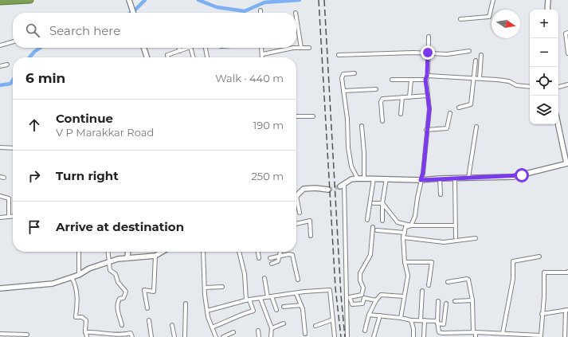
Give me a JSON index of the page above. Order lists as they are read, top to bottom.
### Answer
{
  "north": "right",
  "page": {
    "map_buttons": ["+", "−"],
    "search": "Search here",
    "heading": ["6 min", "Walk · 440 m"],
    "list": [
      ["Continue", "V P Marakkar Road", "190 m"],
      ["Turn right", "250 m"],
      "Arrive at destination"
    ]
  }
}
